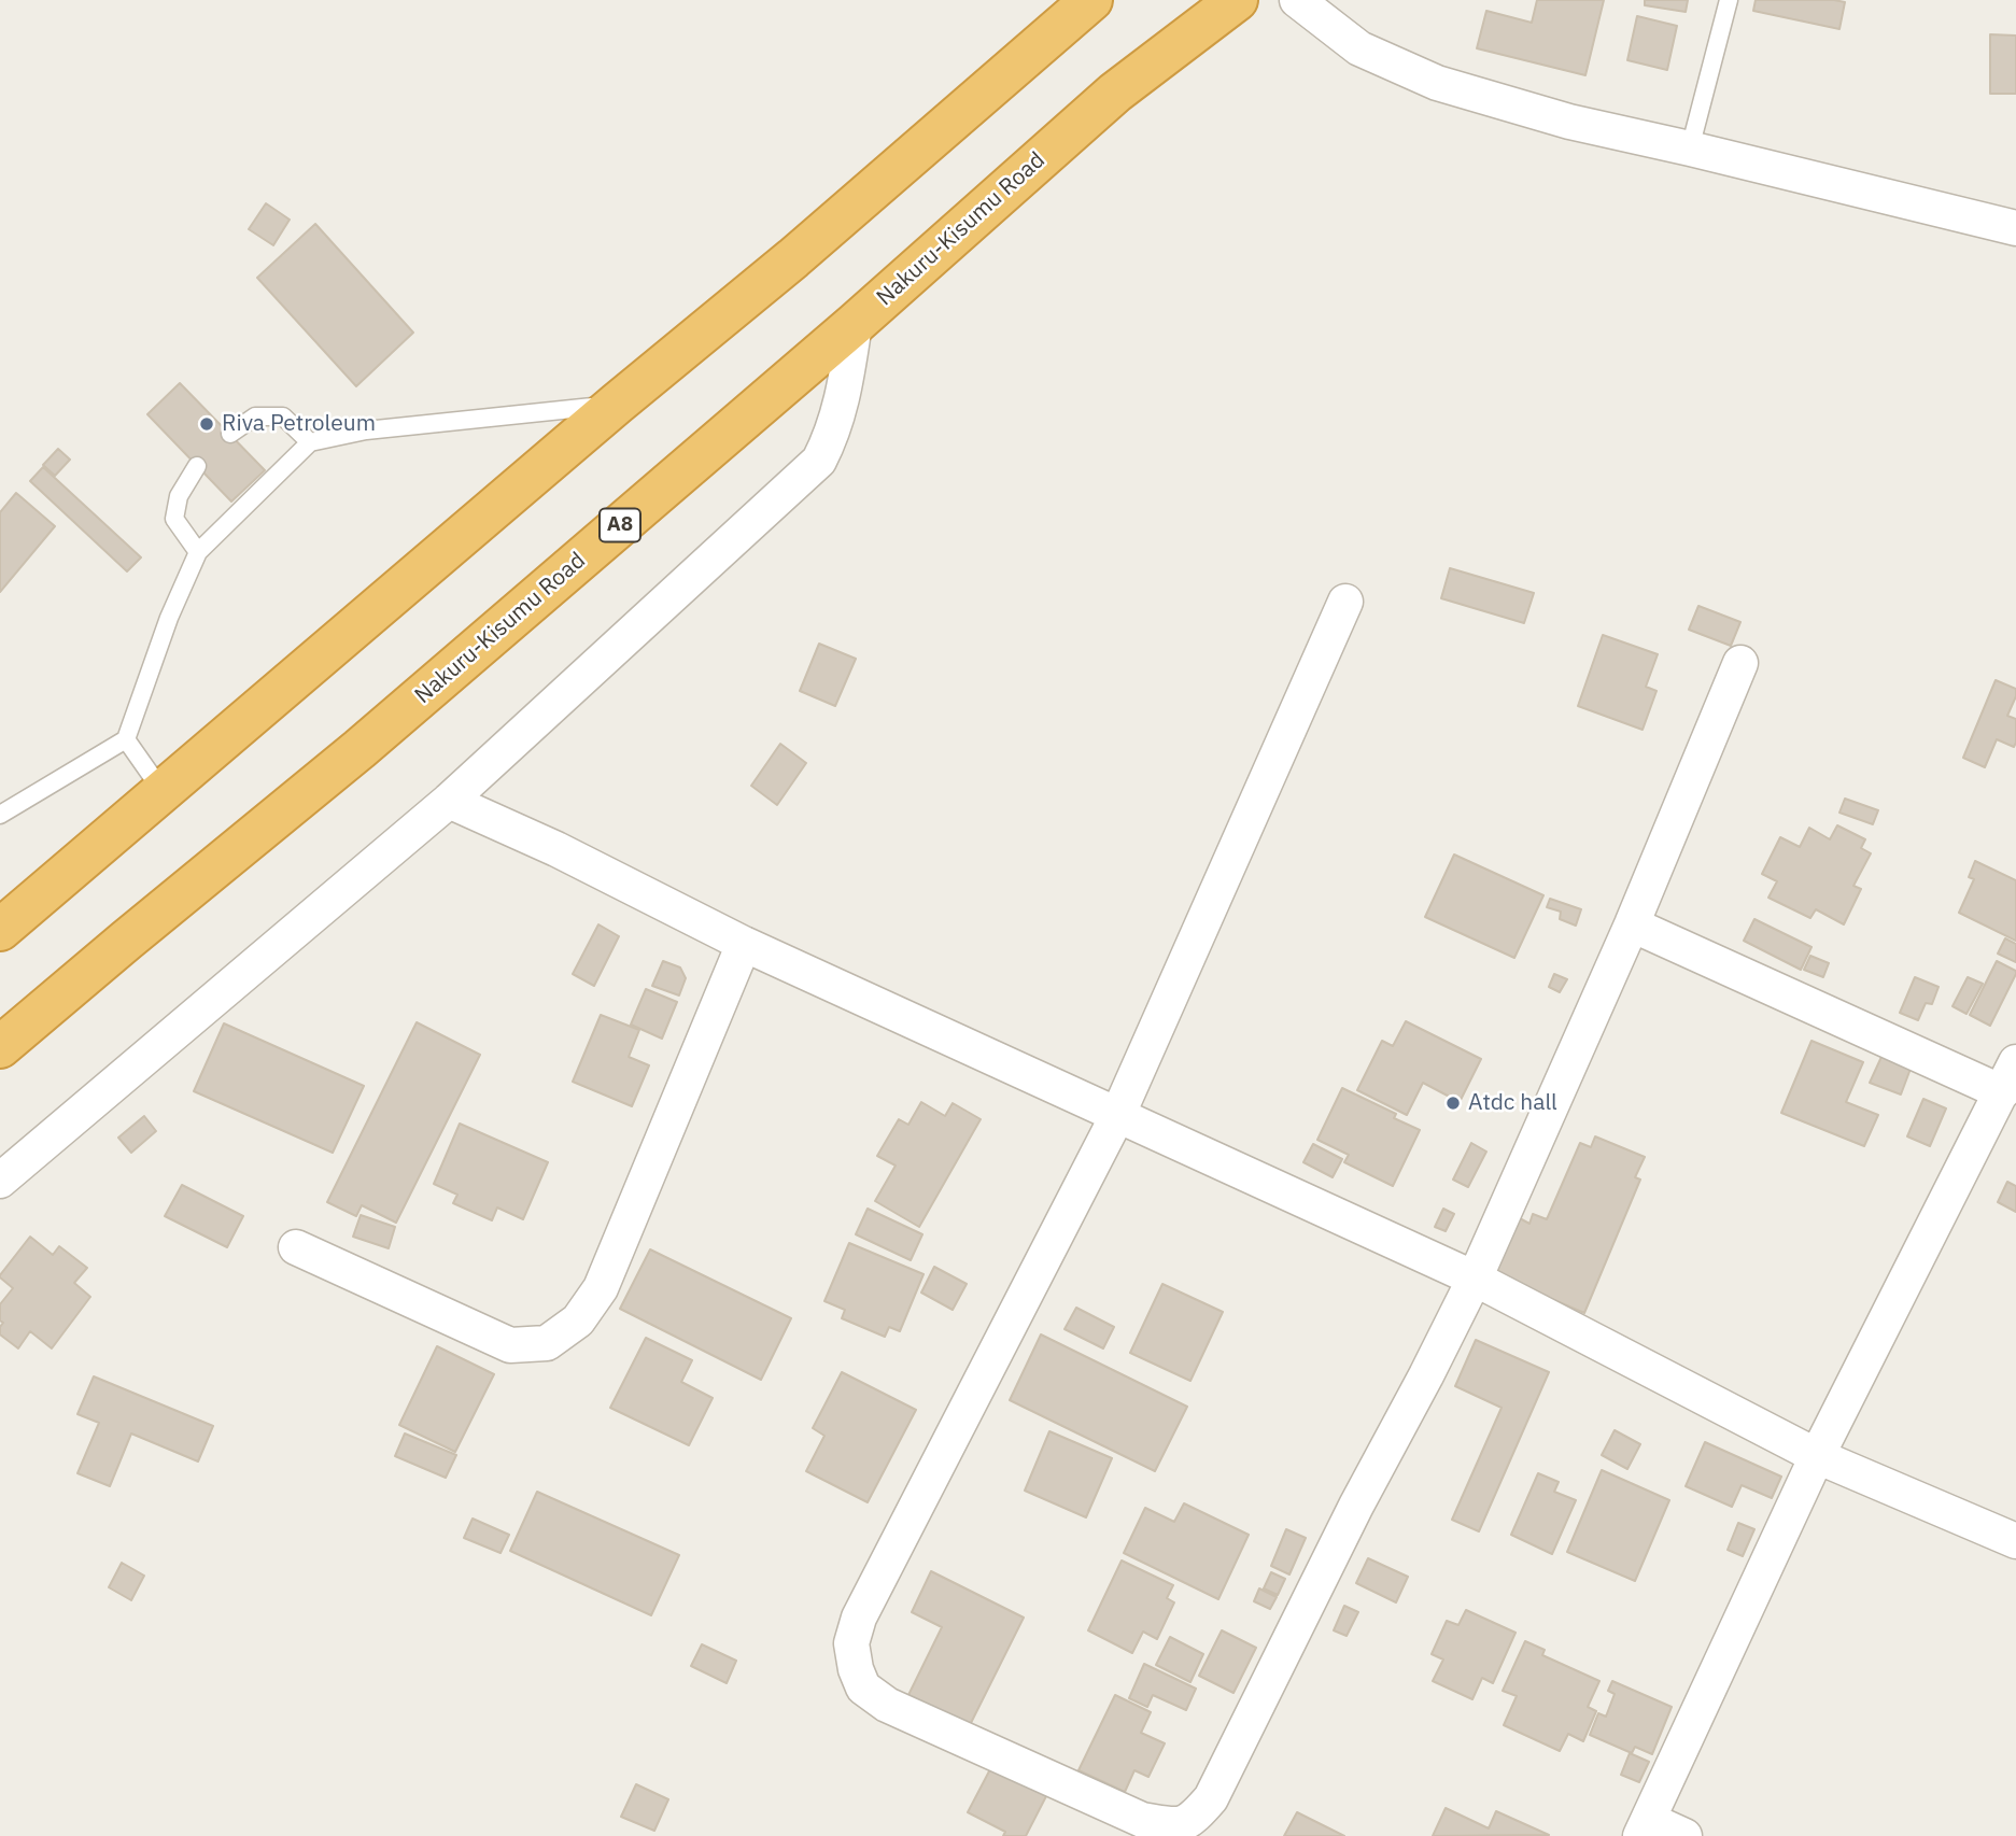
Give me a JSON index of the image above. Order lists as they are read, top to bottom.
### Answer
{
  "streets": {
    "highway": ["Nakuru-Kisumu Road", "A8"]
  },
  "places": ["Riva Petroleum", "Atdc hall"]
}
